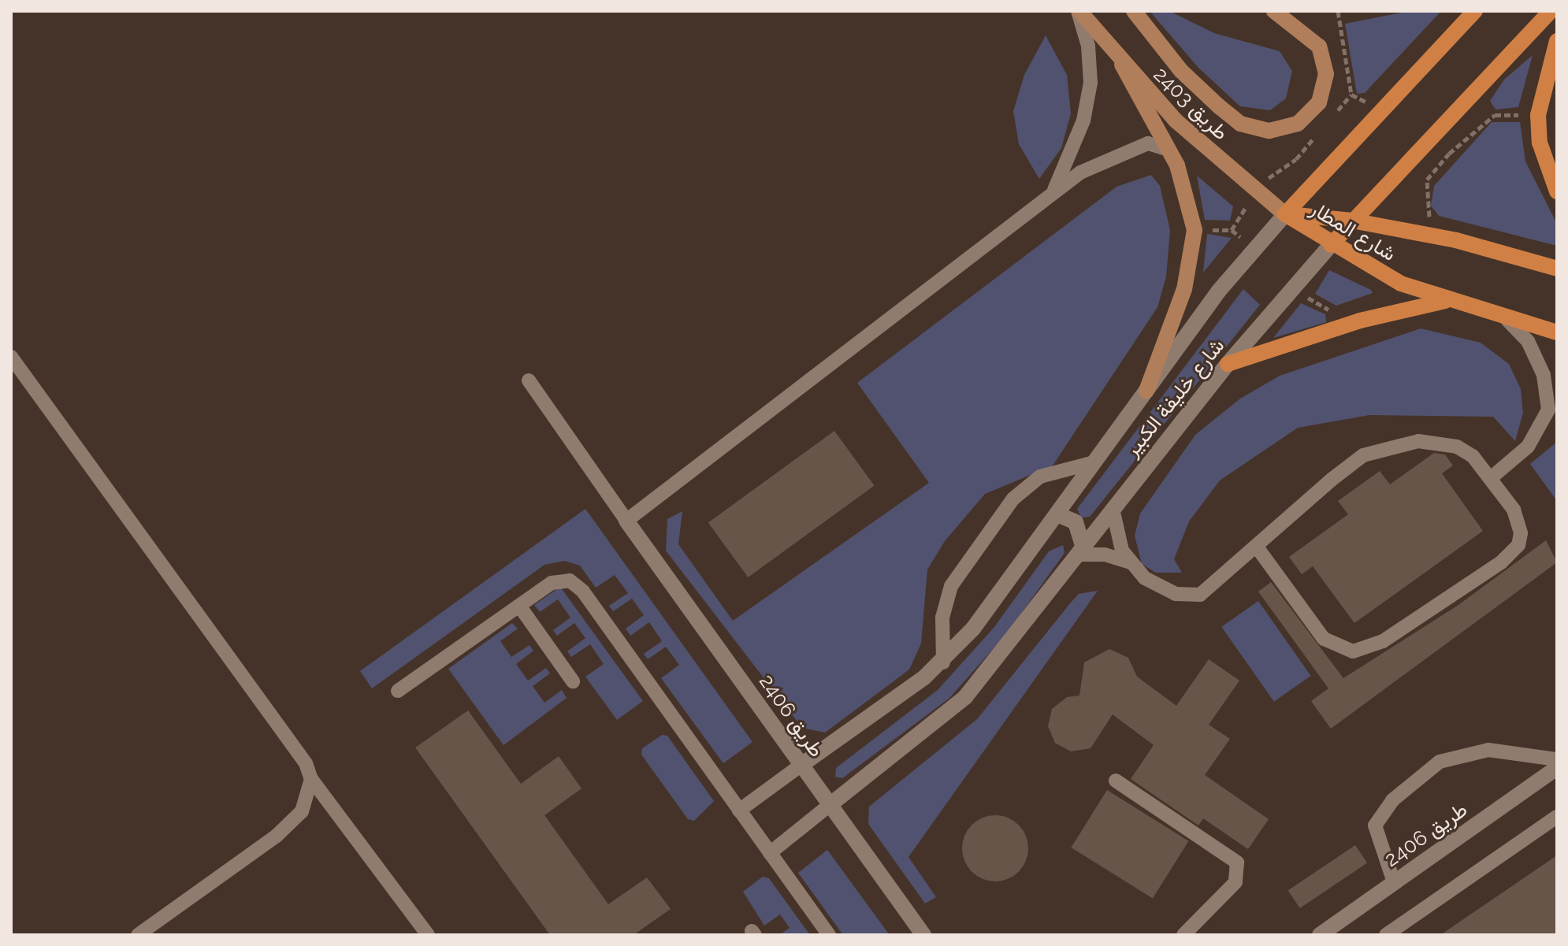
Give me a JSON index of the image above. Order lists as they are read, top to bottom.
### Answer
{
  "streets": {
    "main road": ["طريق 2403", "شارع المطار", "شارع خليفة الكبير"],
    "street": ["طريق 2406"]
  },
  "crossings": [
    ["طريق 2403", "شارع المطار"],
    ["طريق 2403", "شارع خليفة الكبير"],
    ["شارع المطار", "شارع خليفة الكبير"],
    ["شارع خليفة الكبير", "طريق 2406"]
  ]
}
